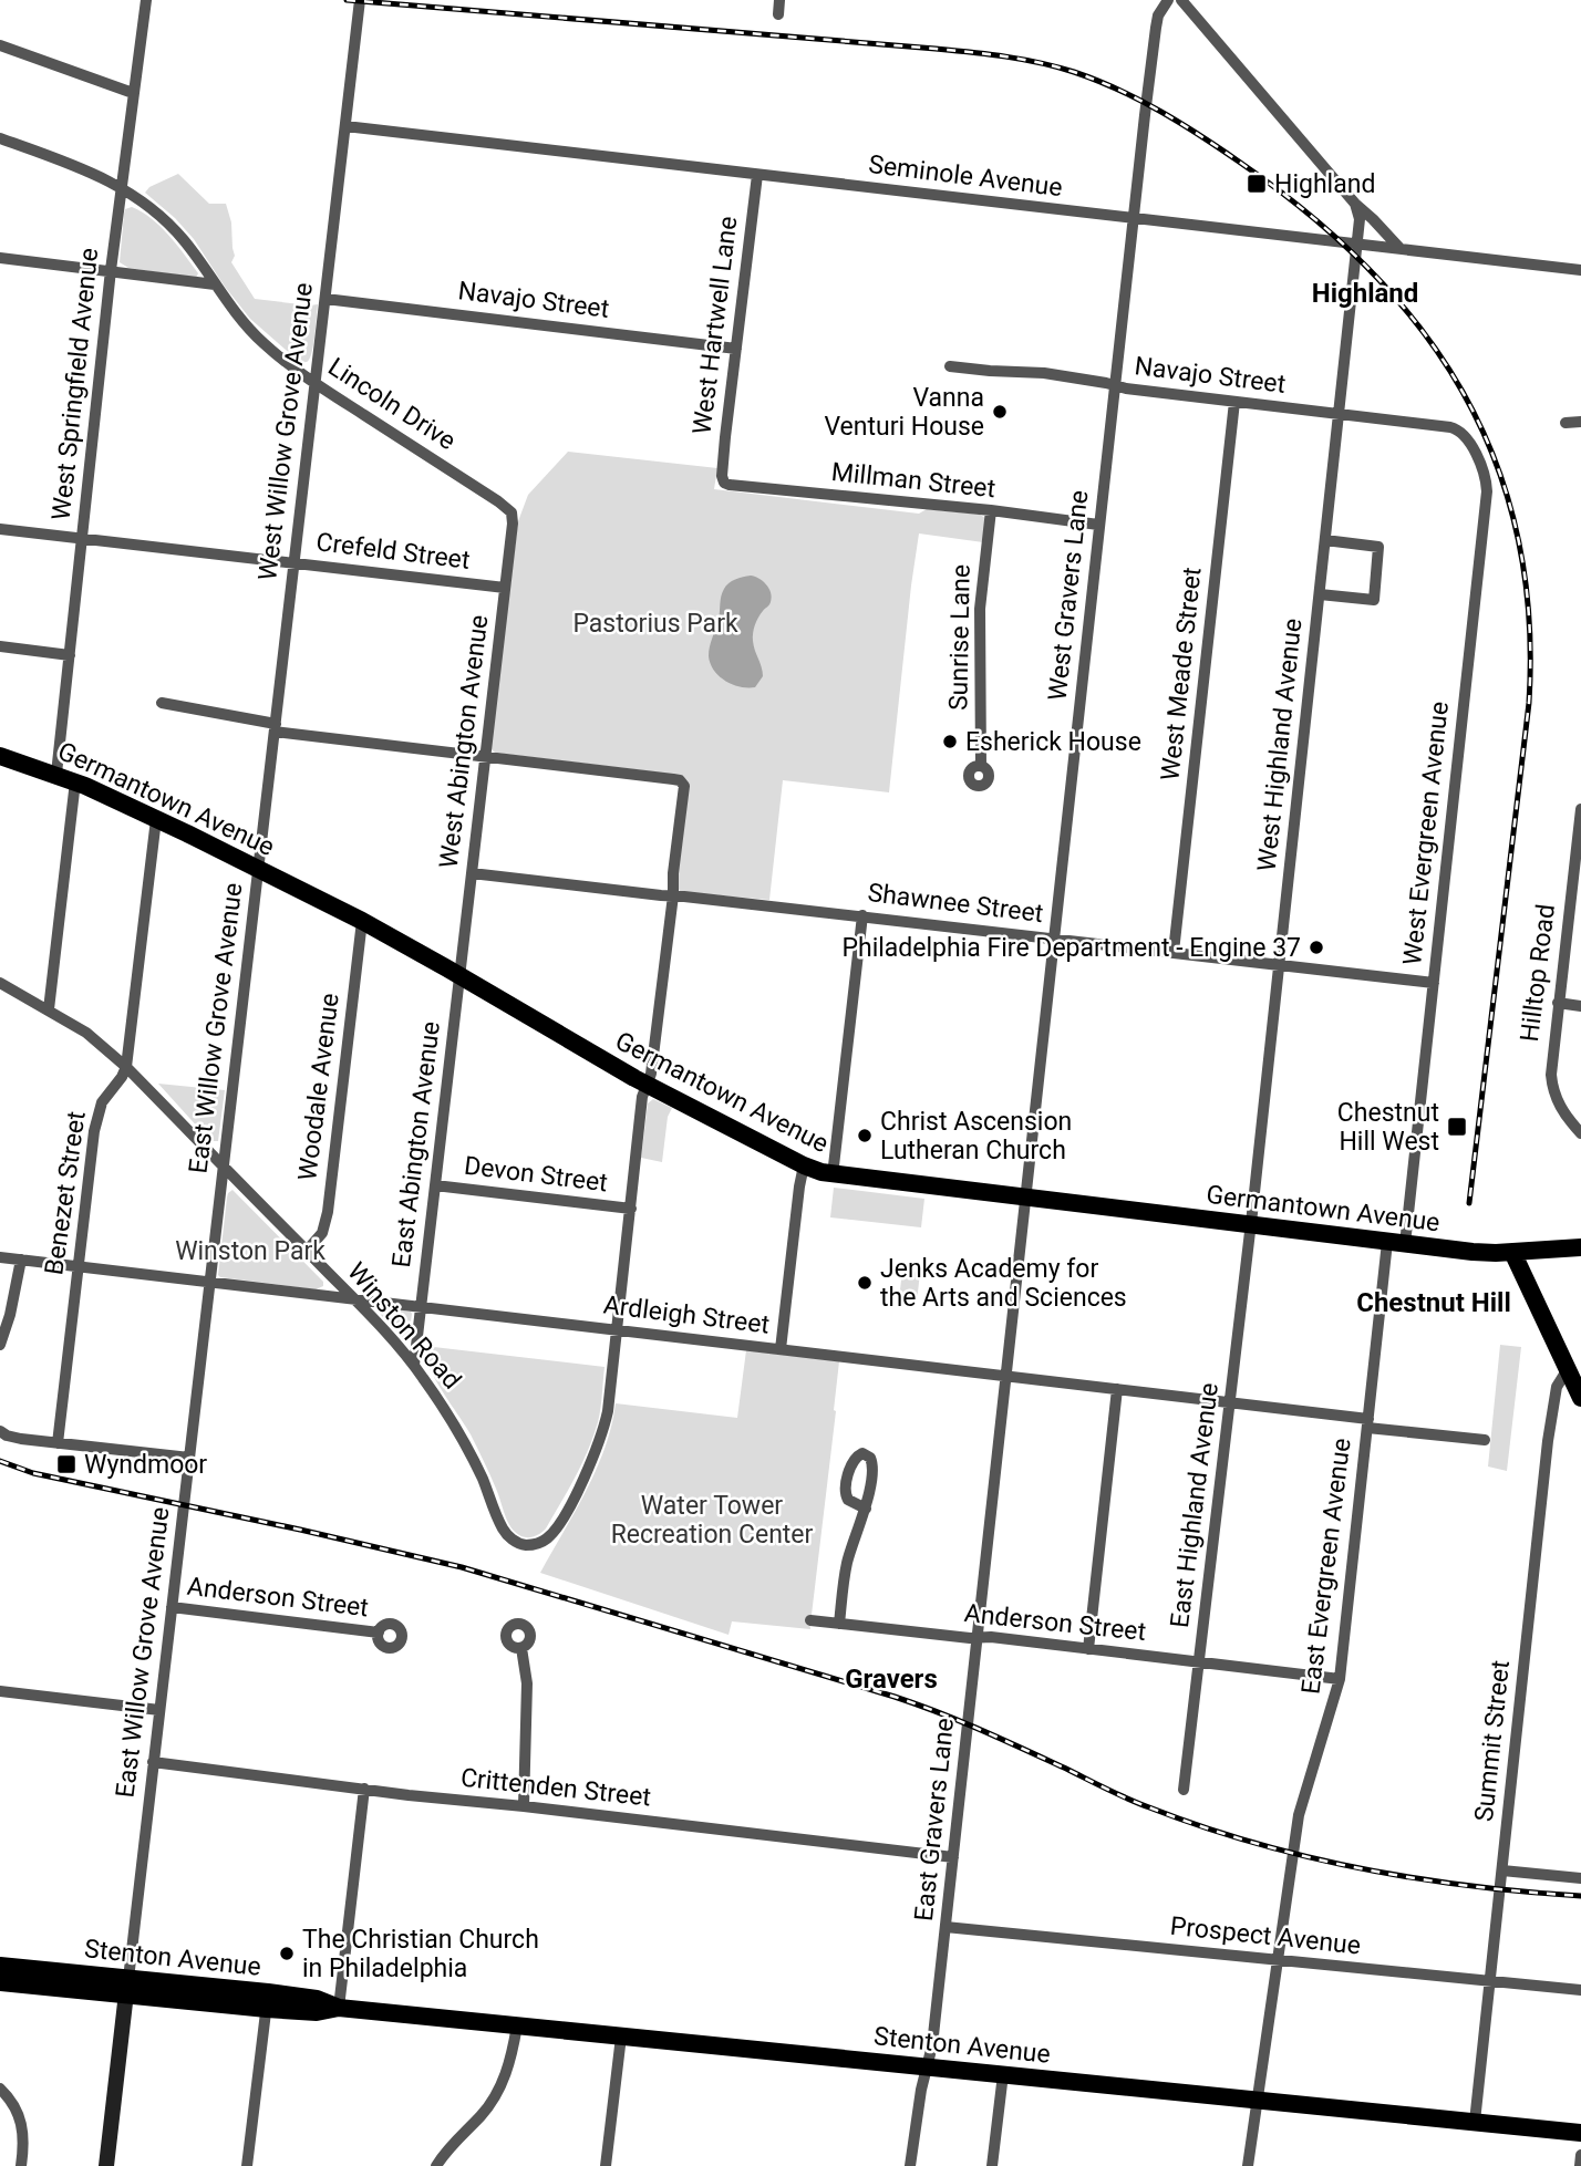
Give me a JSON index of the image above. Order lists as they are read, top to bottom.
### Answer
{
  "streets": {
    "main road": ["Germantown Avenue", "Stenton Avenue"],
    "street": [
      "Seminole Avenue",
      "Navajo Street",
      "West Hartwell Lane",
      "West Springfield Avenue",
      "Lincoln Drive",
      "West Willow Grove Avenue",
      "Millman Street",
      "Crefeld Street",
      "West Gravers Lane",
      "Sunrise Lane",
      "West Meade Street",
      "West Abington Avenue",
      "West Highland Avenue",
      "West Evergreen Avenue",
      "Shawnee Street",
      "Hilltop Road",
      "East Willow Grove Avenue",
      "Woodale Avenue",
      "East Abington Avenue",
      "Devon Street",
      "Benezet Street",
      "Ardleigh Street",
      "Winston Road",
      "East Highland Avenue",
      "East Evergreen Avenue",
      "Anderson Street",
      "Summit Street",
      "Crittenden Street",
      "East Gravers Lane",
      "Prospect Avenue"
    ]
  },
  "crossings": [
    ["Seminole Avenue", "West Hartwell Lane"],
    ["Seminole Avenue", "West Willow Grove Avenue"],
    ["Seminole Avenue", "West Gravers Lane"],
    ["Seminole Avenue", "West Highland Avenue"],
    ["Navajo Street", "West Hartwell Lane"],
    ["Navajo Street", "West Willow Grove Avenue"],
    ["Navajo Street", "West Gravers Lane"],
    ["Navajo Street", "West Meade Street"],
    ["Navajo Street", "West Highland Avenue"],
    ["Navajo Street", "West Evergreen Avenue"],
    ["West Hartwell Lane", "Millman Street"],
    ["West Springfield Avenue", "Lincoln Drive"],
    ["West Springfield Avenue", "Crefeld Street"],
    ["West Springfield Avenue", "Germantown Avenue"],
    ["Lincoln Drive", "West Willow Grove Avenue"],
    ["Lincoln Drive", "West Abington Avenue"],
    ["West Willow Grove Avenue", "Crefeld Street"],
    ["West Willow Grove Avenue", "Germantown Avenue"],
    ["West Willow Grove Avenue", "East Willow Grove Avenue"],
    ["Millman Street", "West Gravers Lane"],
    ["Millman Street", "Sunrise Lane"],
    ["Crefeld Street", "West Abington Avenue"],
    ["West Gravers Lane", "Germantown Avenue"],
    ["West Gravers Lane", "Shawnee Street"],
    ["West Gravers Lane", "East Gravers Lane"],
    ["West Meade Street", "Shawnee Street"],
    ["West Abington Avenue", "Germantown Avenue"],
    ["West Abington Avenue", "Shawnee Street"],
    ["West Abington Avenue", "East Abington Avenue"],
    ["West Highland Avenue", "Germantown Avenue"],
    ["West Highland Avenue", "Shawnee Street"],
    ["West Highland Avenue", "East Highland Avenue"],
    ["Germantown Avenue", "West Evergreen Avenue"],
    ["Germantown Avenue", "East Willow Grove Avenue"],
    ["Germantown Avenue", "Woodale Avenue"],
    ["Germantown Avenue", "East Abington Avenue"],
    ["Germantown Avenue", "Benezet Street"],
    ["Germantown Avenue", "East Highland Avenue"],
    ["Germantown Avenue", "East Evergreen Avenue"],
    ["Germantown Avenue", "East Gravers Lane"],
    ["West Evergreen Avenue", "Shawnee Street"],
    ["West Evergreen Avenue", "East Evergreen Avenue"],
    ["East Willow Grove Avenue", "Ardleigh Street"],
    ["East Willow Grove Avenue", "Winston Road"],
    ["East Willow Grove Avenue", "Anderson Street"],
    ["East Willow Grove Avenue", "Crittenden Street"],
    ["East Willow Grove Avenue", "Stenton Avenue"],
    ["Woodale Avenue", "Winston Road"],
    ["East Abington Avenue", "Devon Street"],
    ["East Abington Avenue", "Ardleigh Street"],
    ["East Abington Avenue", "Winston Road"],
    ["Benezet Street", "Ardleigh Street"],
    ["Benezet Street", "Winston Road"],
    ["Ardleigh Street", "Winston Road"],
    ["Ardleigh Street", "East Highland Avenue"],
    ["Ardleigh Street", "East Evergreen Avenue"],
    ["Ardleigh Street", "East Gravers Lane"],
    ["East Highland Avenue", "Anderson Street"],
    ["East Evergreen Avenue", "Anderson Street"],
    ["East Evergreen Avenue", "Prospect Avenue"],
    ["East Evergreen Avenue", "Stenton Avenue"],
    ["Anderson Street", "East Gravers Lane"],
    ["Summit Street", "Prospect Avenue"],
    ["Summit Street", "Stenton Avenue"],
    ["Crittenden Street", "East Gravers Lane"],
    ["East Gravers Lane", "Prospect Avenue"],
    ["East Gravers Lane", "Stenton Avenue"]
  ],
  "districts": ["Highland", "Chestnut Hill", "Gravers"],
  "parks": ["Pastorius Park", "Winston Park", "Water Tower Recreation Center"],
  "places": {
    "transit": ["Highland", "Chestnut Hill West", "Wyndmoor"],
    "other": [
      "Vanna Venturi House",
      "Esherick House",
      "Philadelphia Fire Department - Engine 37",
      "Christ Ascension Lutheran Church",
      "Jenks Academy for the Arts and Sciences",
      "The Christian Church in Philadelphia"
    ]
  }
}
